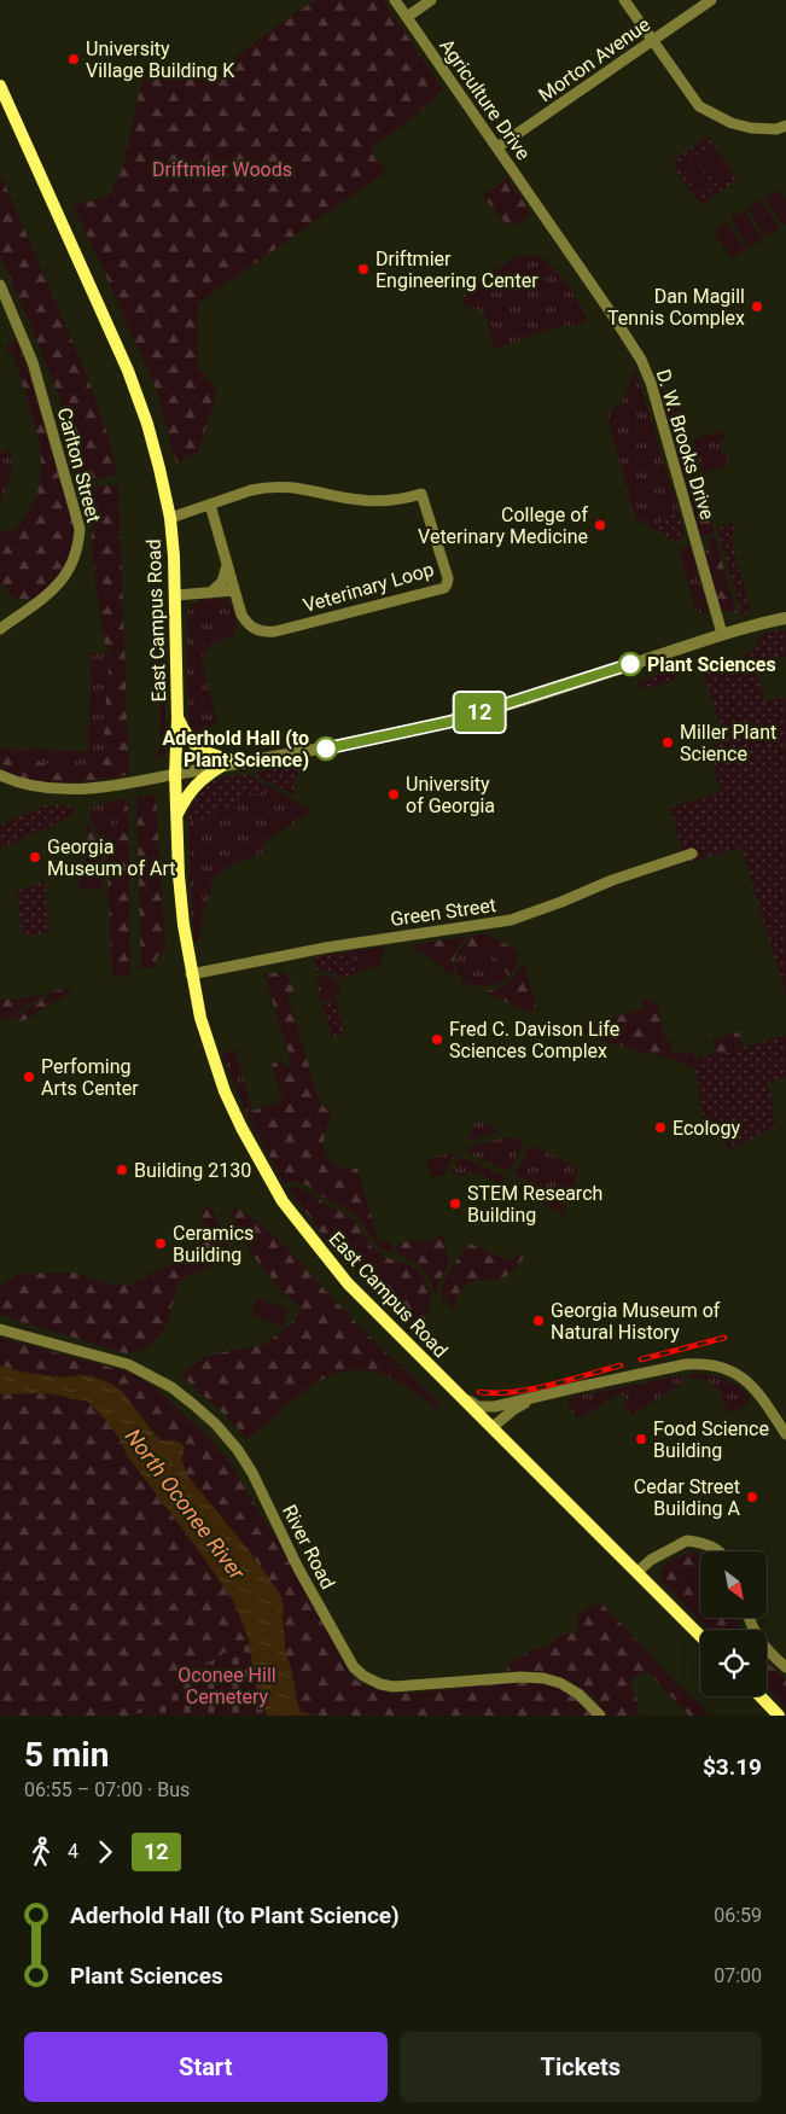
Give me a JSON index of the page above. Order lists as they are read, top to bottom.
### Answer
{
  "streets": {
    "main road": ["East Campus Road"],
    "street": [
      "Morton Avenue",
      "Agriculture Drive",
      "D. W. Brooks Drive",
      "Carlton Street",
      "Veterinary Loop",
      "Green Street",
      "River Road"
    ]
  },
  "crossings": [
    ["Morton Avenue", "Agriculture Drive"],
    ["Agriculture Drive", "D. W. Brooks Drive"],
    ["Veterinary Loop", "East Campus Road"],
    ["East Campus Road", "Green Street"]
  ],
  "water": ["North Oconee River"],
  "parks": ["Driftmier Woods", "Oconee Hill Cemetery"],
  "places": [
    "University Village Building K",
    "Driftmier Engineering Center",
    "Dan Magill Tennis Complex",
    "College of Veterinary Medicine",
    "Plant Sciences",
    "Miller Plant Science",
    "Aderhold Hall (to Plant Science)",
    "University of Georgia",
    "Georgia Museum of Art",
    "Fred C. Davison Life Sciences Complex",
    "Perfoming Arts Center",
    "Ecology",
    "Building 2130",
    "STEM Research Building",
    "Ceramics Building",
    "Georgia Museum of Natural History",
    "Food Science Building",
    "Cedar Street Building A"
  ],
  "lines": ["bus line 12"],
  "north": "bottom right",
  "page": {
    "on_map": "12",
    "heading": ["5 min", "06:55 – 07:00 · Bus", "$3.19"],
    "legs": ["4", "12"],
    "list": [
      {
        "name": "Aderhold Hall (to Plant Science)",
        "value": "06:59"
      },
      {
        "name": "Plant Sciences",
        "value": "07:00"
      }
    ],
    "buttons": ["Start", "Tickets"]
  }
}
